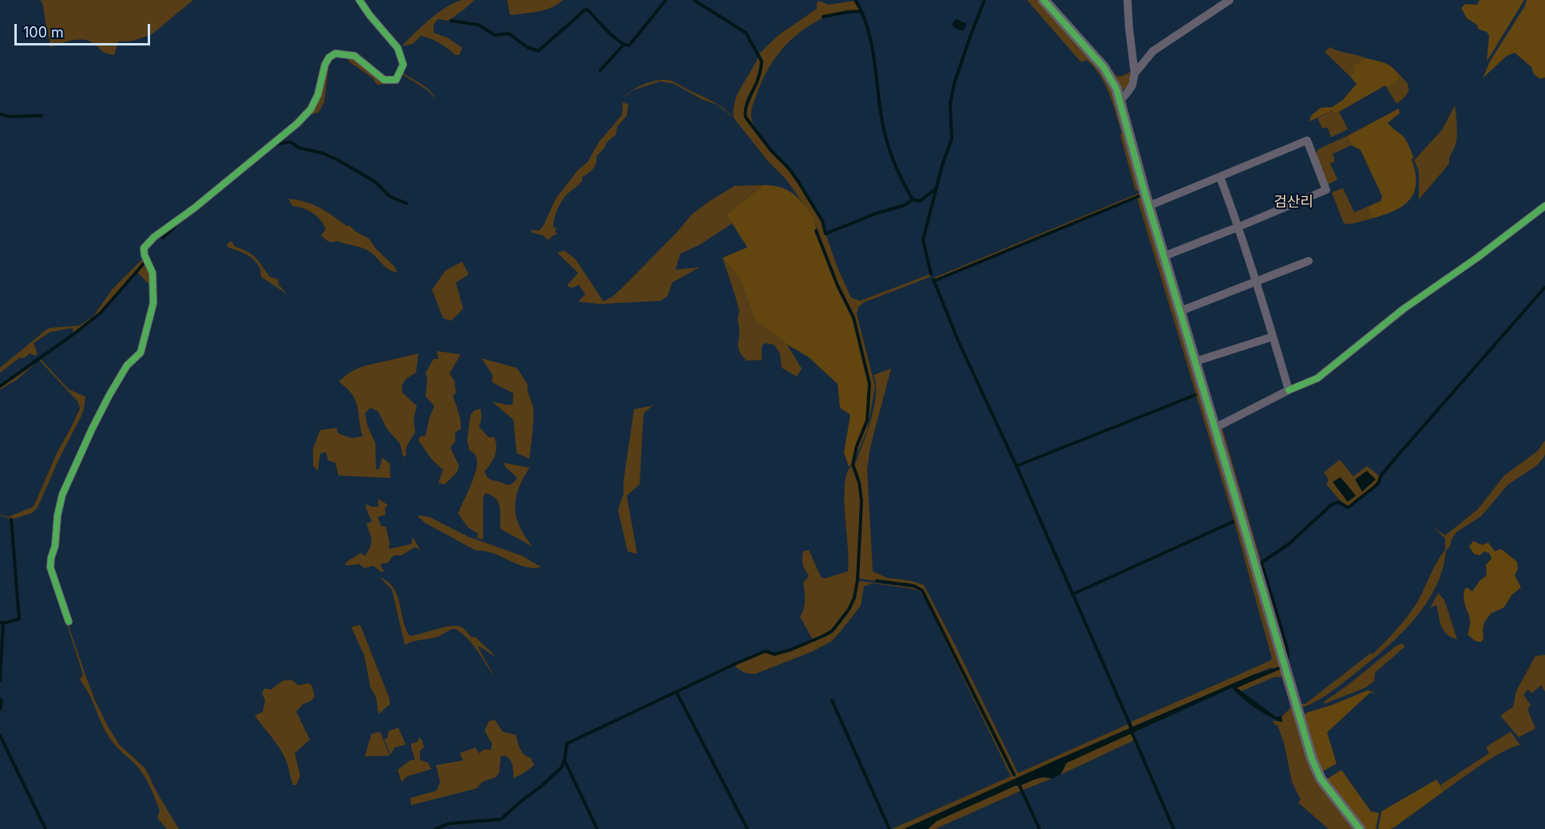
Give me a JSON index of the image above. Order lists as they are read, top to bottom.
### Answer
{
  "districts": ["검산리"],
  "scale_bar": "100 m"
}
